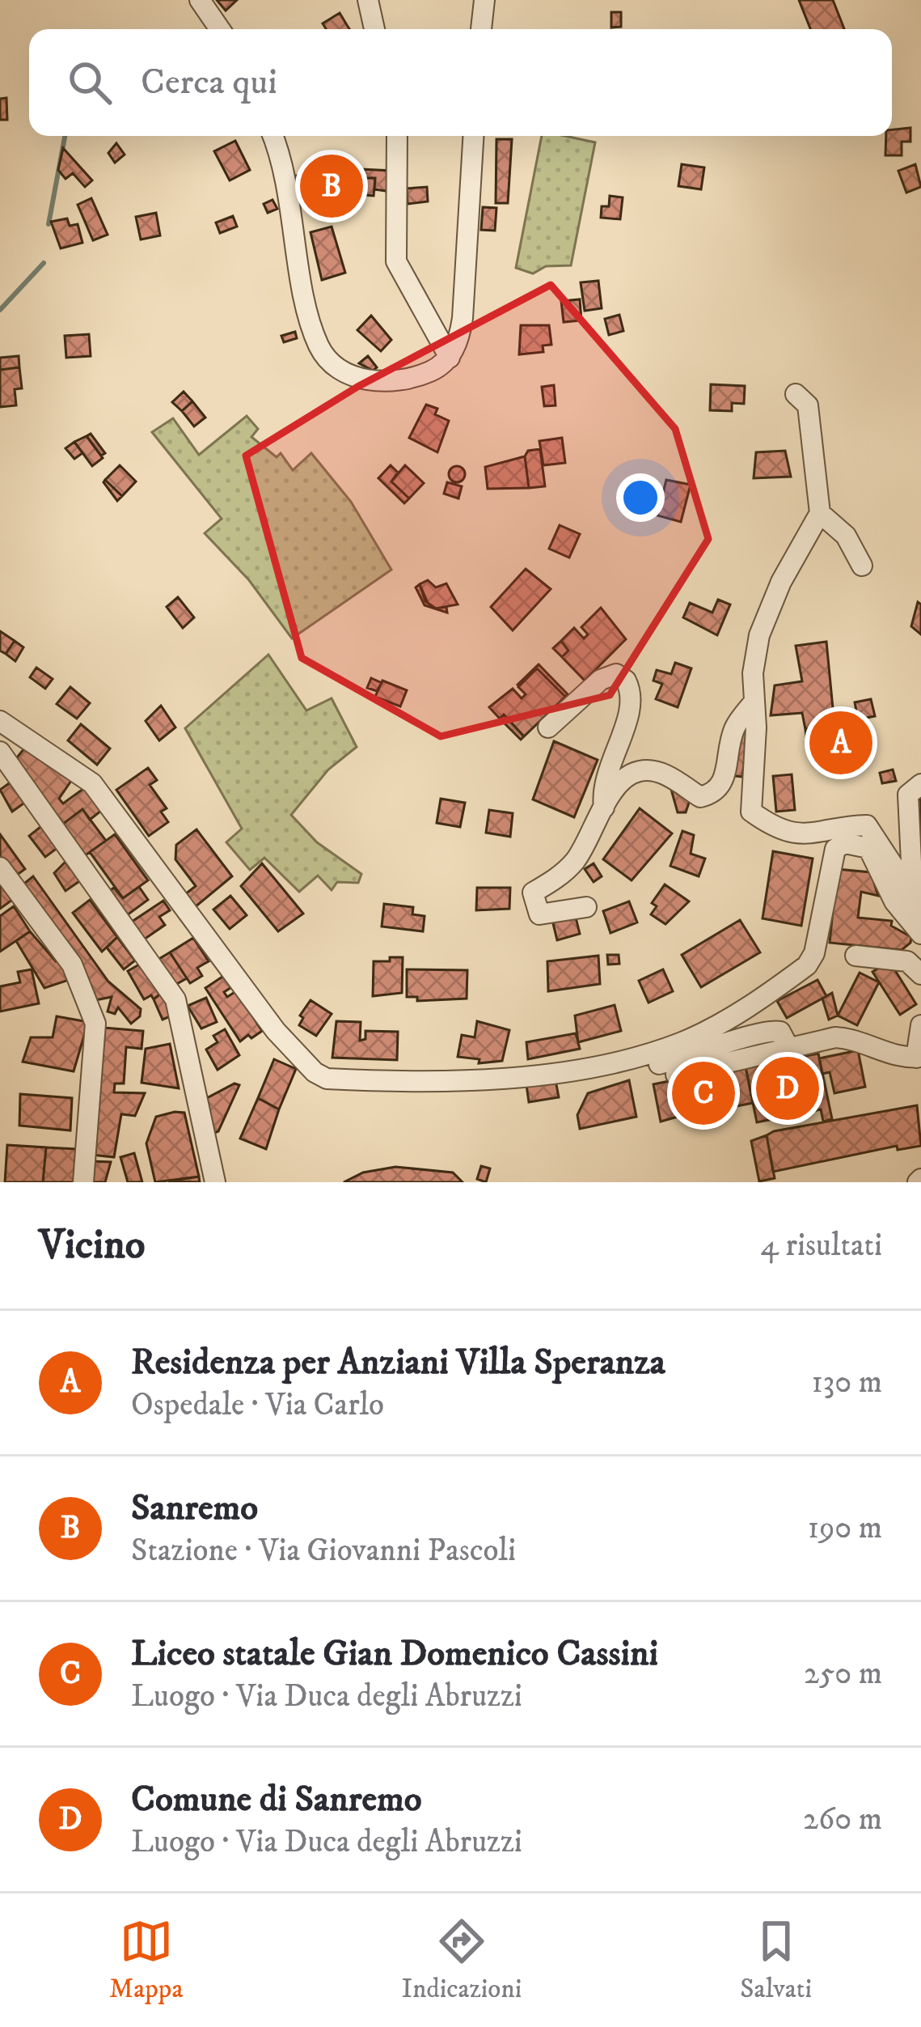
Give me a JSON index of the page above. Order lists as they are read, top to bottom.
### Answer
{
  "page": {
    "search": "Cerca qui",
    "pins": [
      "B",
      "A",
      "D",
      "C"
    ],
    "heading": ["Vicino", "4 risultati"],
    "list": [
      {
        "mark": "A",
        "name": "Residenza per Anziani Villa Speranza",
        "note": "Ospedale · Via Carlo",
        "value": "130 m"
      },
      {
        "mark": "B",
        "name": "Sanremo",
        "note": "Stazione · Via Giovanni Pascoli",
        "value": "190 m"
      },
      {
        "mark": "C",
        "name": "Liceo statale Gian Domenico Cassini",
        "note": "Luogo · Via Duca degli Abruzzi",
        "value": "250 m"
      },
      {
        "mark": "D",
        "name": "Comune di Sanremo",
        "note": "Luogo · Via Duca degli Abruzzi",
        "value": "260 m"
      }
    ],
    "nav": ["Mappa", "Indicazioni", "Salvati"]
  }
}
